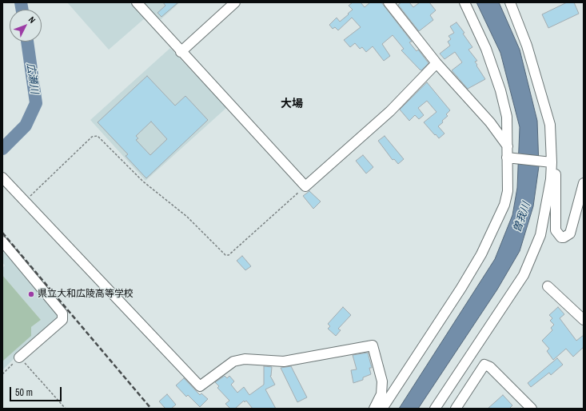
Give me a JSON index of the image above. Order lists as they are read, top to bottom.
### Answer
{
  "districts": ["大場"],
  "water": ["広瀬川", "曽我川"],
  "places": ["県立大和広陵高等学校"],
  "scale_bar": "50 m",
  "north": "top right"
}
